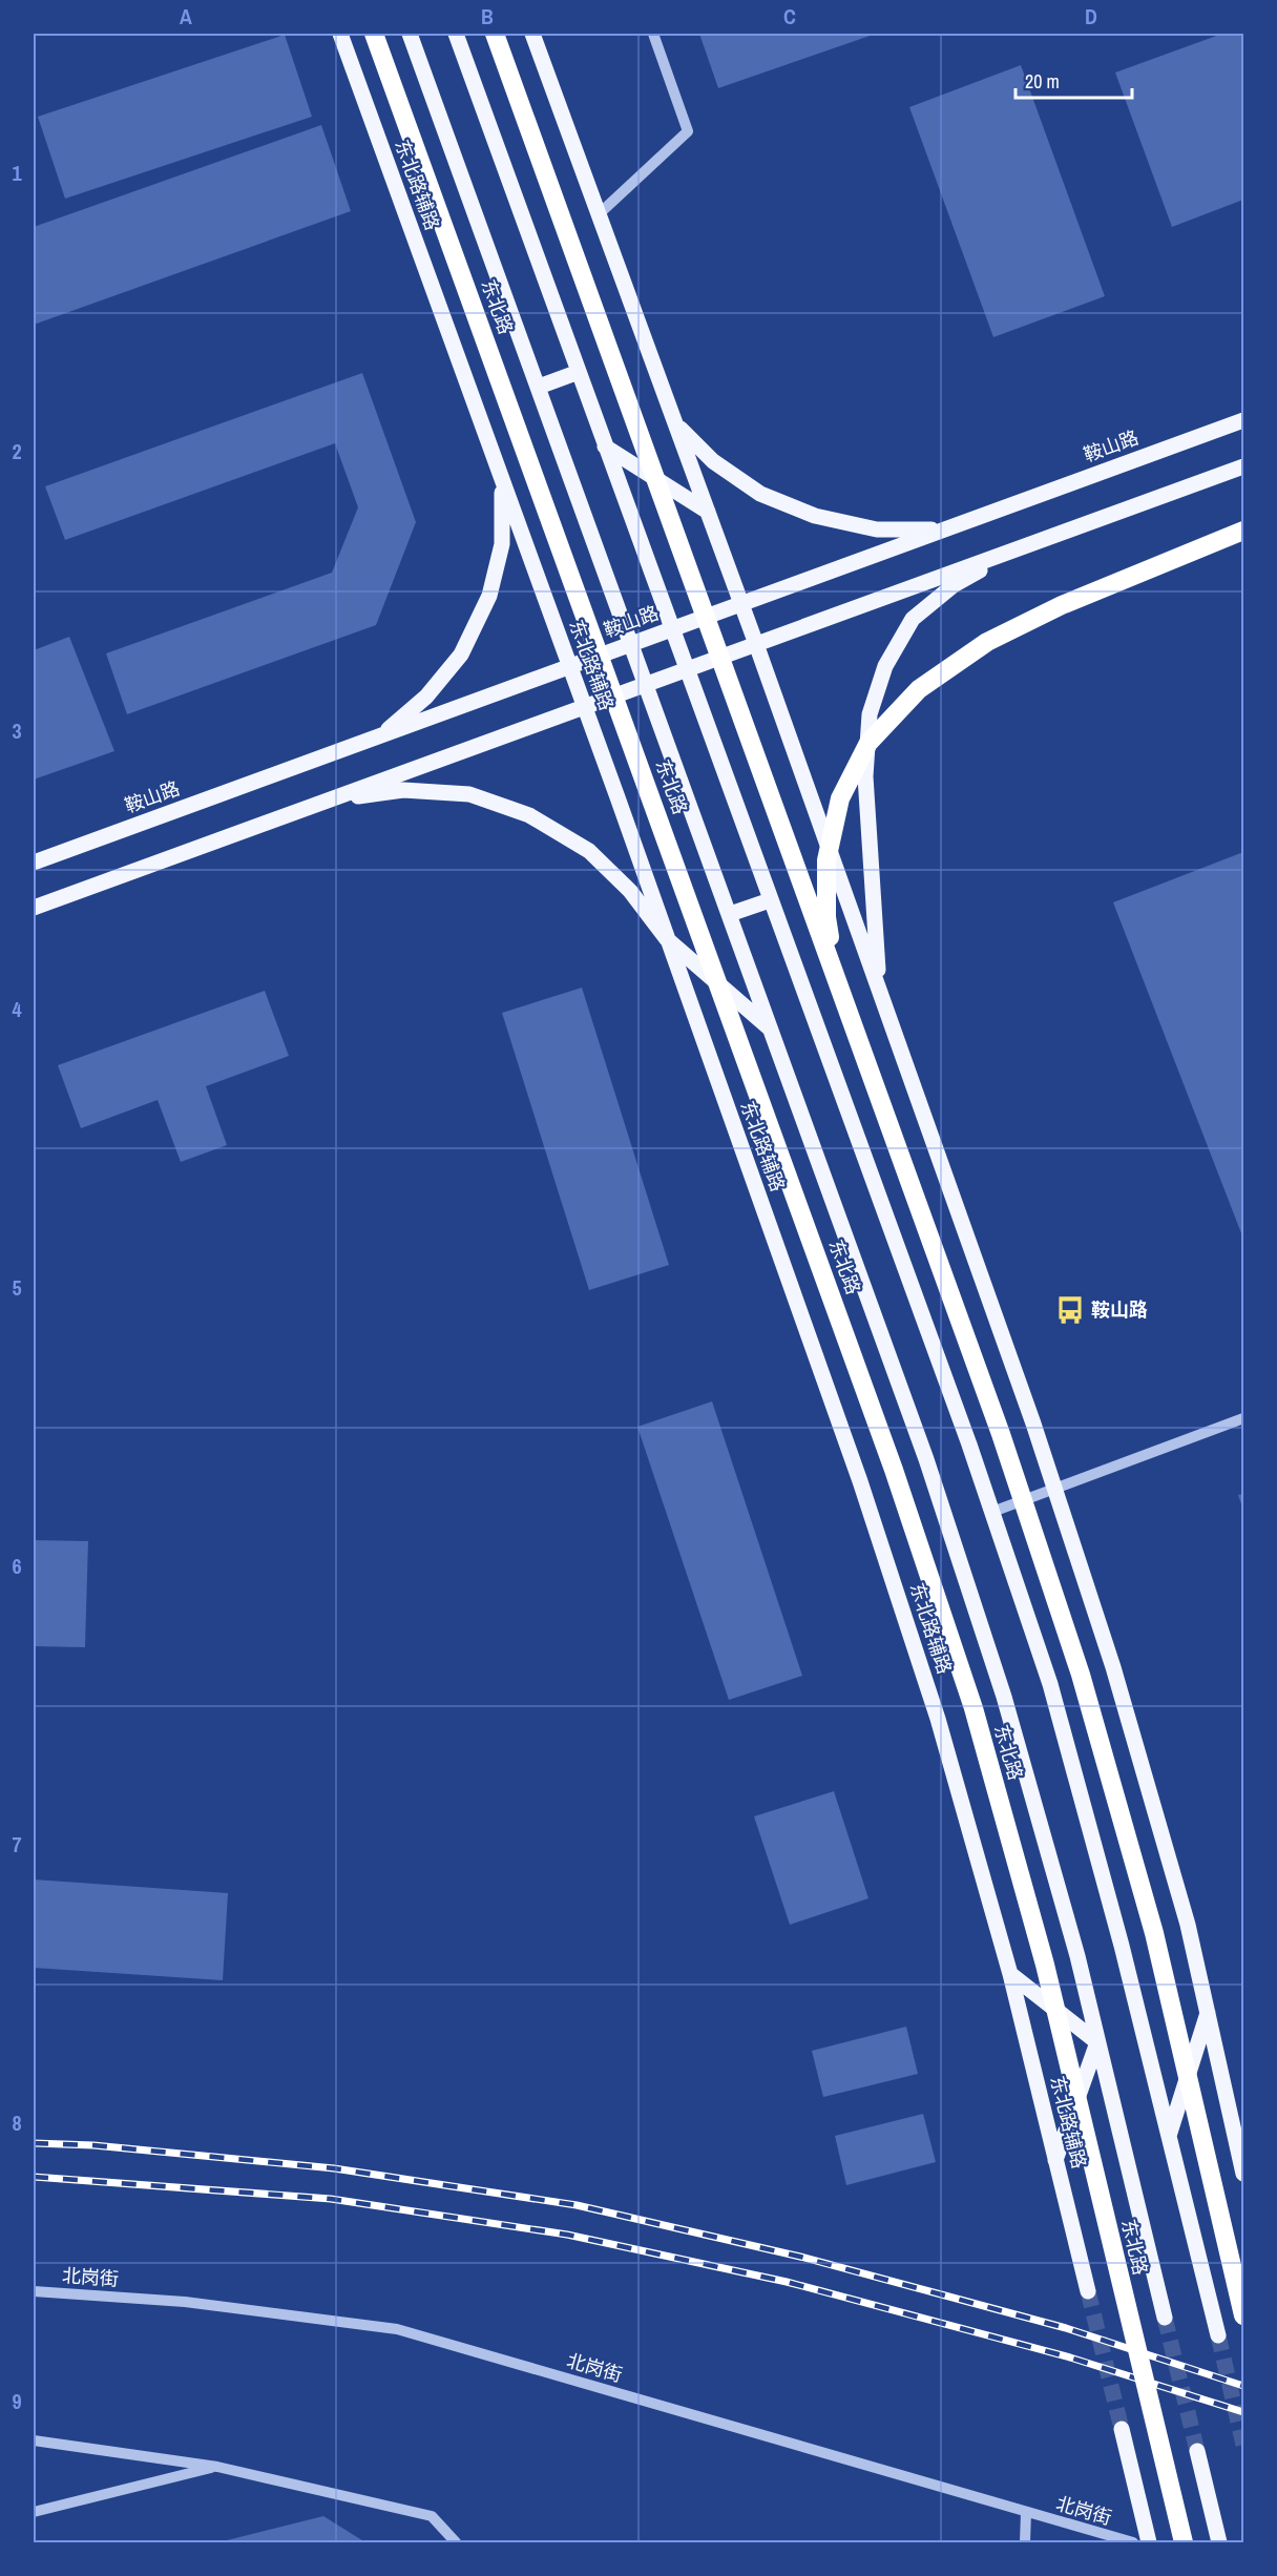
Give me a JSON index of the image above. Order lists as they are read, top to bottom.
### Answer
{
  "streets": {
    "highway": ["东北路"],
    "main road": ["东北路辅路", "鞍山路"],
    "street": ["北岗街"]
  },
  "crossings": [
    ["东北路辅路", "鞍山路"],
    ["东北路", "鞍山路"]
  ],
  "places": {
    "bus stop": ["鞍山路"]
  },
  "scale_bar": "20 m",
  "grid": {
    "columns": [
      "A",
      "B",
      "C",
      "D"
    ],
    "rows": [
      "1",
      "2",
      "3",
      "4",
      "5",
      "6",
      "7",
      "8",
      "9"
    ]
  }
}
